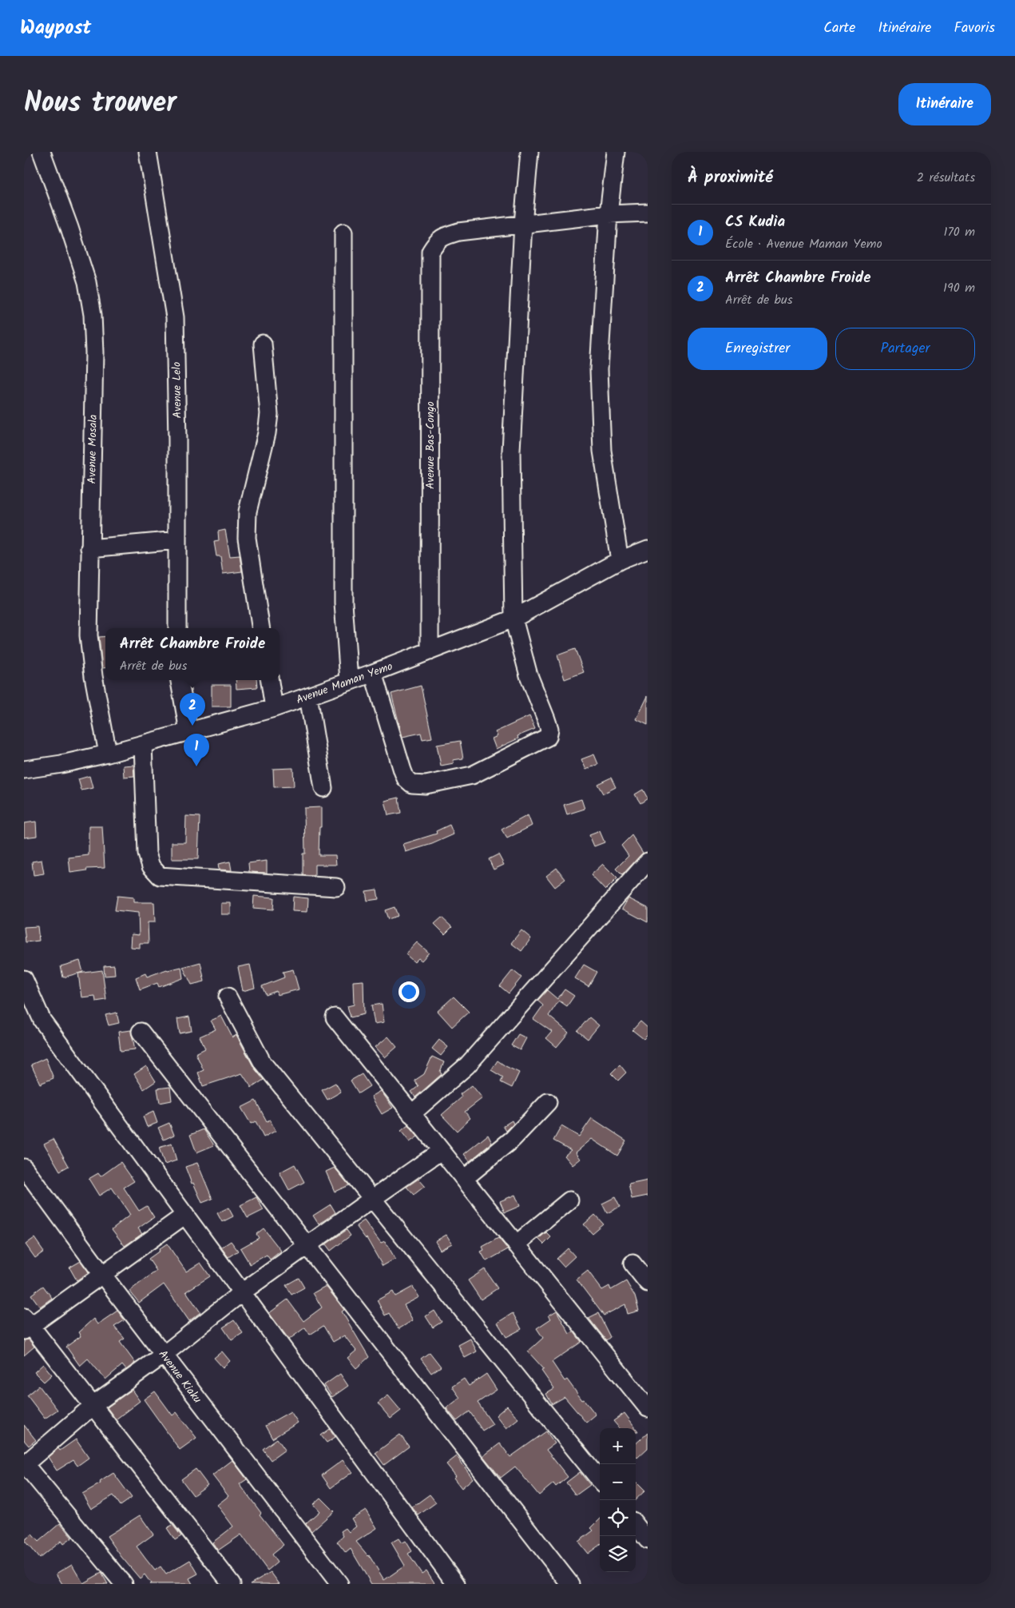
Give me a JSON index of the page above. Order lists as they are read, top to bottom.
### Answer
{
  "streets": {
    "street": [
      "Avenue Lelo",
      "Avenue Bas-Congo",
      "Avenue Mosala",
      "Avenue Maman Yemo",
      "Avenue Kiaku"
    ]
  },
  "crossings": [
    ["Avenue Bas-Congo", "Avenue Maman Yemo"],
    ["Avenue Mosala", "Avenue Maman Yemo"]
  ],
  "page": {
    "header": "Waypost",
    "nav": ["Carte", "Itinéraire", "Favoris"],
    "title": "Nous trouver",
    "buttons": [
      "Itinéraire",
      ["Enregistrer", "Partager"]
    ],
    "heading": ["À proximité", "2 résultats"],
    "list": [
      {
        "mark": "1",
        "name": "CS Kudia",
        "note": "École · Avenue Maman Yemo",
        "value": "170 m"
      },
      {
        "mark": "2",
        "name": "Arrêt Chambre Froide",
        "note": "Arrêt de bus",
        "value": "190 m"
      }
    ],
    "popup": ["Arrêt Chambre Froide", "Arrêt de bus"],
    "pins": ["2", "1"],
    "map_buttons": ["+", "−"]
  }
}
